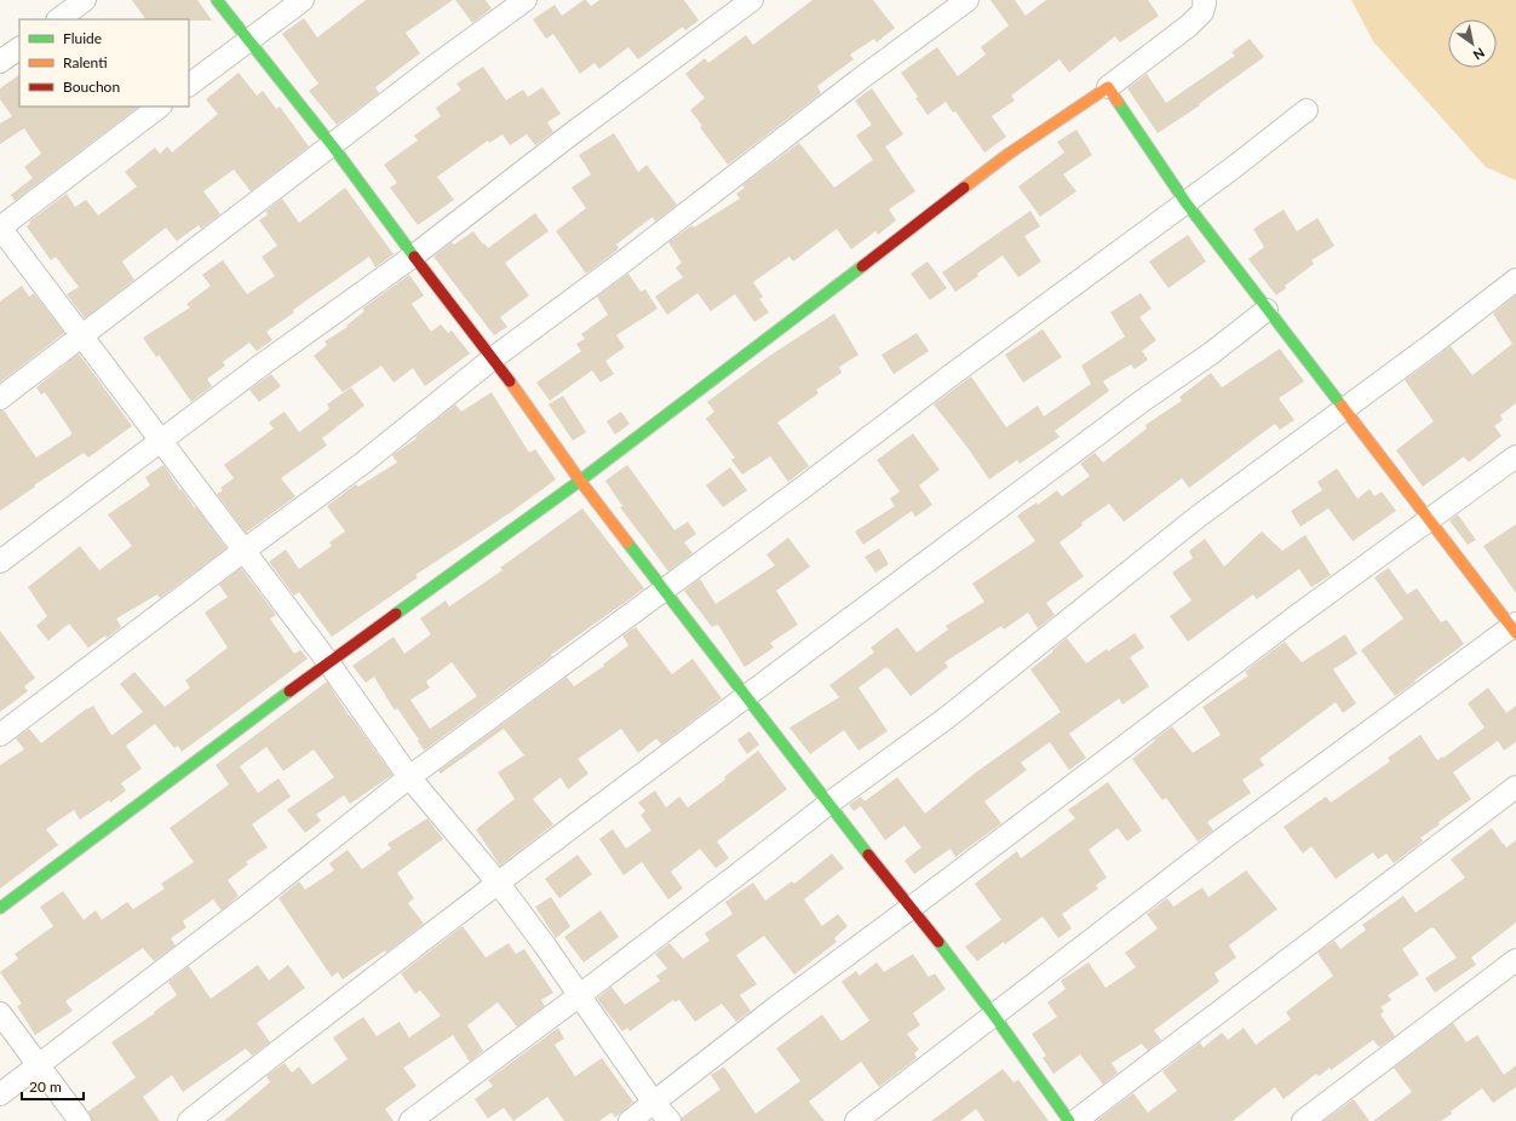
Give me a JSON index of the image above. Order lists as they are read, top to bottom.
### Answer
{
  "legend": ["Fluide", "Ralenti", "Bouchon"],
  "scale_bar": "20 m",
  "north": "bottom right"
}
